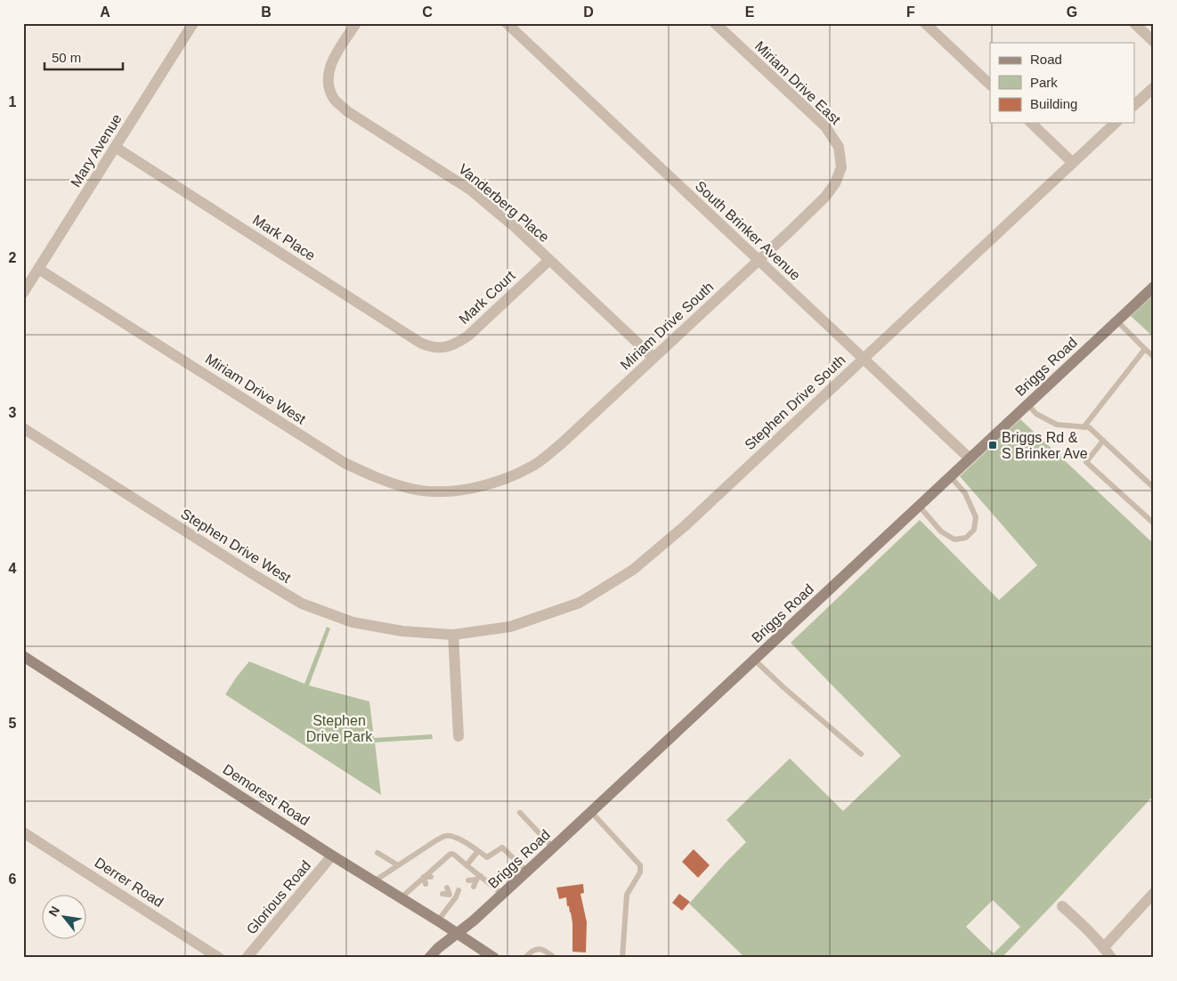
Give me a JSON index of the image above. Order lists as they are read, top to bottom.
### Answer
{
  "streets": {
    "street": [
      "Miriam Drive East",
      "Mary Avenue",
      "Vanderberg Place",
      "South Brinker Avenue",
      "Mark Place",
      "Mark Court",
      "Miriam Drive South",
      "Briggs Road",
      "Miriam Drive West",
      "Stephen Drive South",
      "Stephen Drive West",
      "Demorest Road",
      "Derrer Road",
      "Glorious Road"
    ]
  },
  "crossings": [
    ["Miriam Drive East", "Miriam Drive South"],
    ["Mary Avenue", "Mark Place"],
    ["Mary Avenue", "Miriam Drive West"],
    ["Vanderberg Place", "Mark Court"],
    ["Vanderberg Place", "Miriam Drive South"],
    ["South Brinker Avenue", "Miriam Drive South"],
    ["South Brinker Avenue", "Briggs Road"],
    ["South Brinker Avenue", "Stephen Drive South"],
    ["Mark Place", "Mark Court"],
    ["Miriam Drive South", "Miriam Drive West"],
    ["Briggs Road", "Demorest Road"],
    ["Stephen Drive South", "Stephen Drive West"],
    ["Demorest Road", "Glorious Road"]
  ],
  "parks": ["Stephen Drive Park"],
  "places": {
    "transit": ["Briggs Rd & S Brinker Ave"]
  },
  "legend": ["Road", "Park", "Building"],
  "scale_bar": "50 m",
  "north": "top left",
  "grid": {
    "columns": [
      "A",
      "B",
      "C",
      "D",
      "E",
      "F",
      "G"
    ],
    "rows": [
      "1",
      "2",
      "3",
      "4",
      "5",
      "6"
    ]
  }
}
